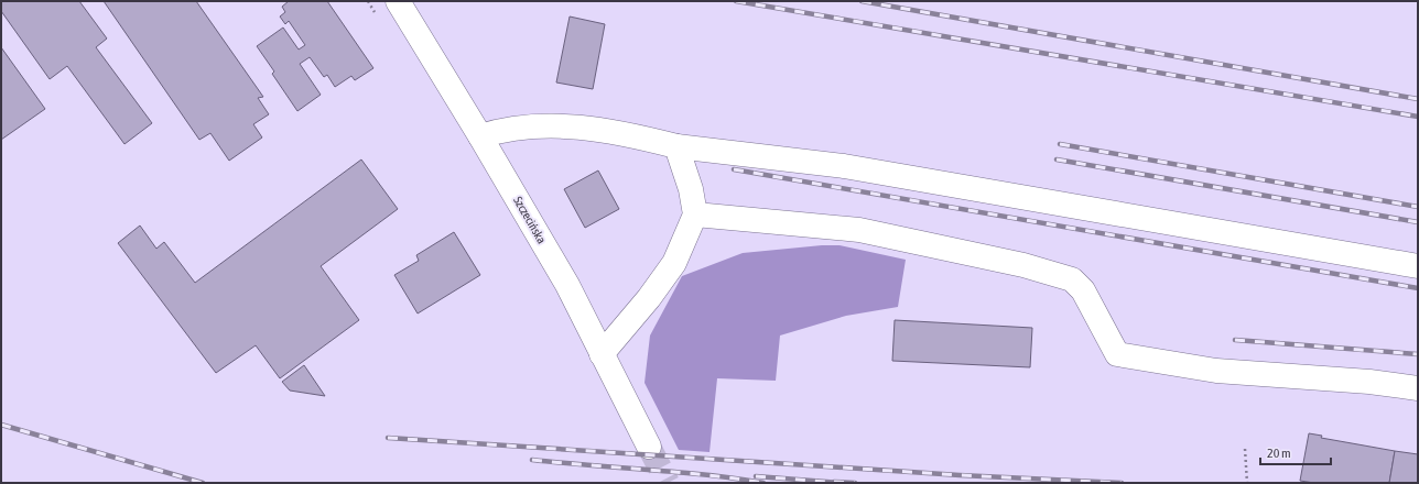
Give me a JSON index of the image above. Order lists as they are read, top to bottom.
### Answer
{
  "streets": {
    "street": ["Szczecińska"]
  },
  "scale_bar": "20 m"
}
